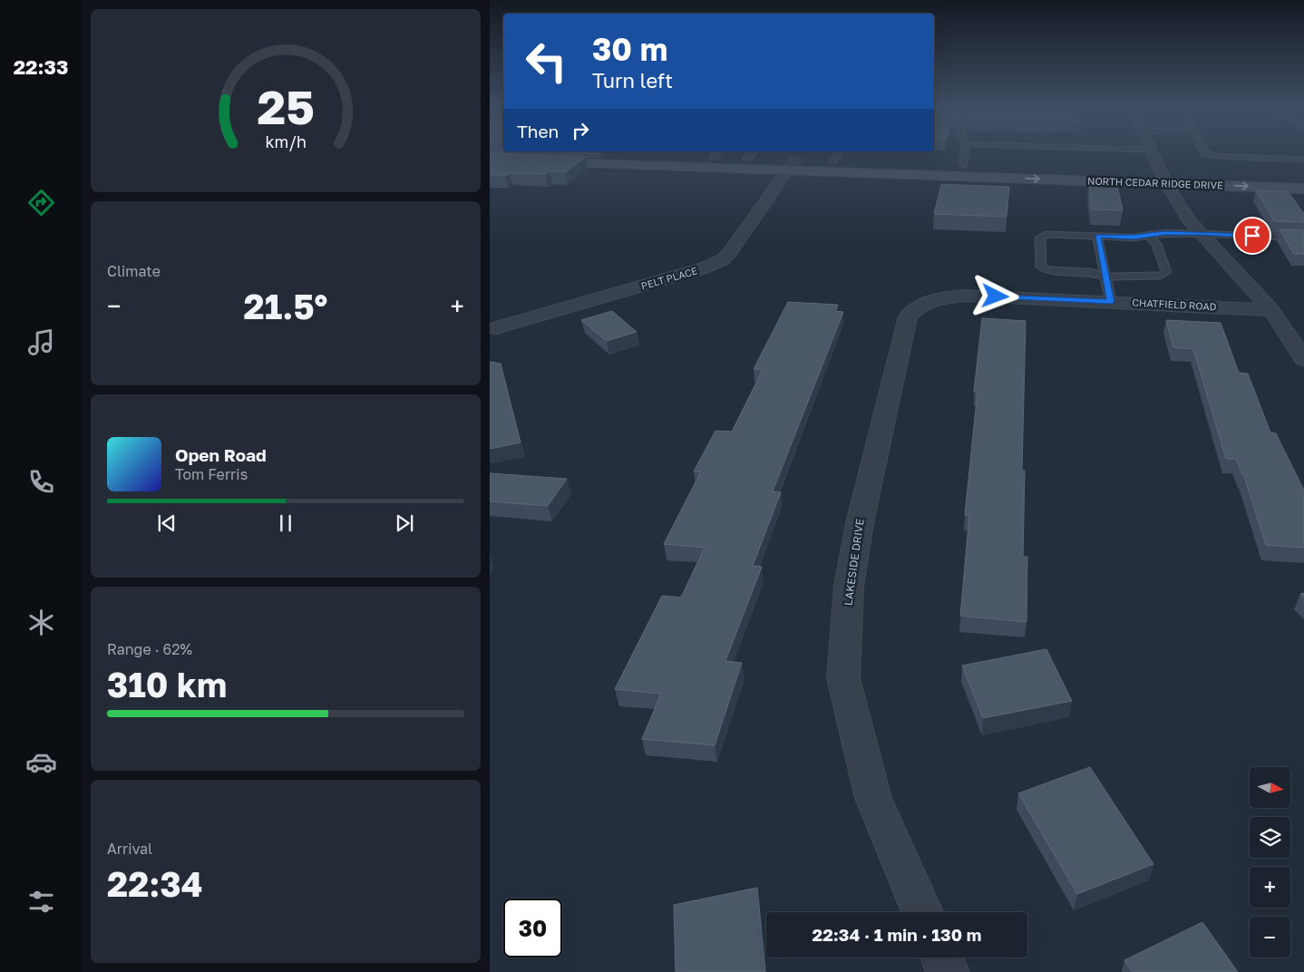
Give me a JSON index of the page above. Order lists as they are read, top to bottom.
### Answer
{
  "streets": {
    "main road": ["NORTH CEDAR RIDGE DRIVE"],
    "street": ["PELT PLACE", "CHATFIELD ROAD", "LAKESIDE DRIVE"]
  },
  "crossings": [
    ["NORTH CEDAR RIDGE DRIVE", "PELT PLACE"],
    ["CHATFIELD ROAD", "LAKESIDE DRIVE"]
  ],
  "north": "right",
  "page": {
    "tabs": "22:33",
    "turn": ["30 m", "Turn left"],
    "then": "Then",
    "tile": [
      "Climate",
      ["Range · 62%", "310 km"],
      ["Arrival", "22:34"]
    ],
    "heat": ["−", "21.5°", "+"],
    "song": ["Open Road", "Tom Ferris"],
    "map_buttons": ["+", "−"],
    "limit": "30",
    "trip": "22:34 · 1 min · 130 m",
    "gauge": ["25", "km/h"]
  }
}
